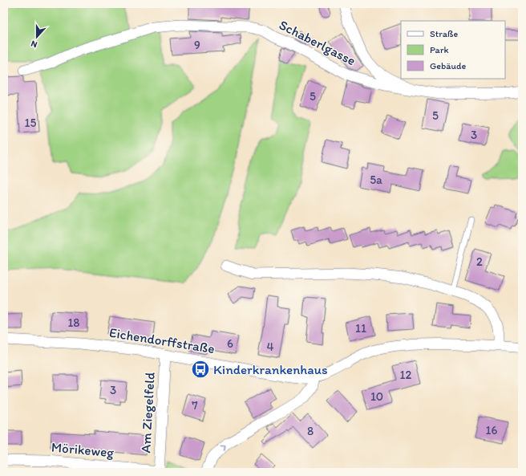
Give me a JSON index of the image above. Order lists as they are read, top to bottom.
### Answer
{
  "streets": {
    "street": [
      "Schaberlgasse",
      "Eichendorffstraße",
      "Am Ziegelfeld",
      "Mörikeweg"
    ]
  },
  "crossings": [
    ["Eichendorffstraße", "Am Ziegelfeld"],
    ["Am Ziegelfeld", "Mörikeweg"]
  ],
  "places": {
    "bus stop": ["Kinderkrankenhaus"]
  },
  "house_numbers": [
    "9",
    "5",
    "5",
    "15",
    "3",
    "5a",
    "2",
    "18",
    "11",
    "6",
    "4",
    "12",
    "3",
    "10",
    "7",
    "16",
    "8"
  ],
  "legend": ["Straße", "Park", "Gebäude"],
  "north": "bottom"
}
